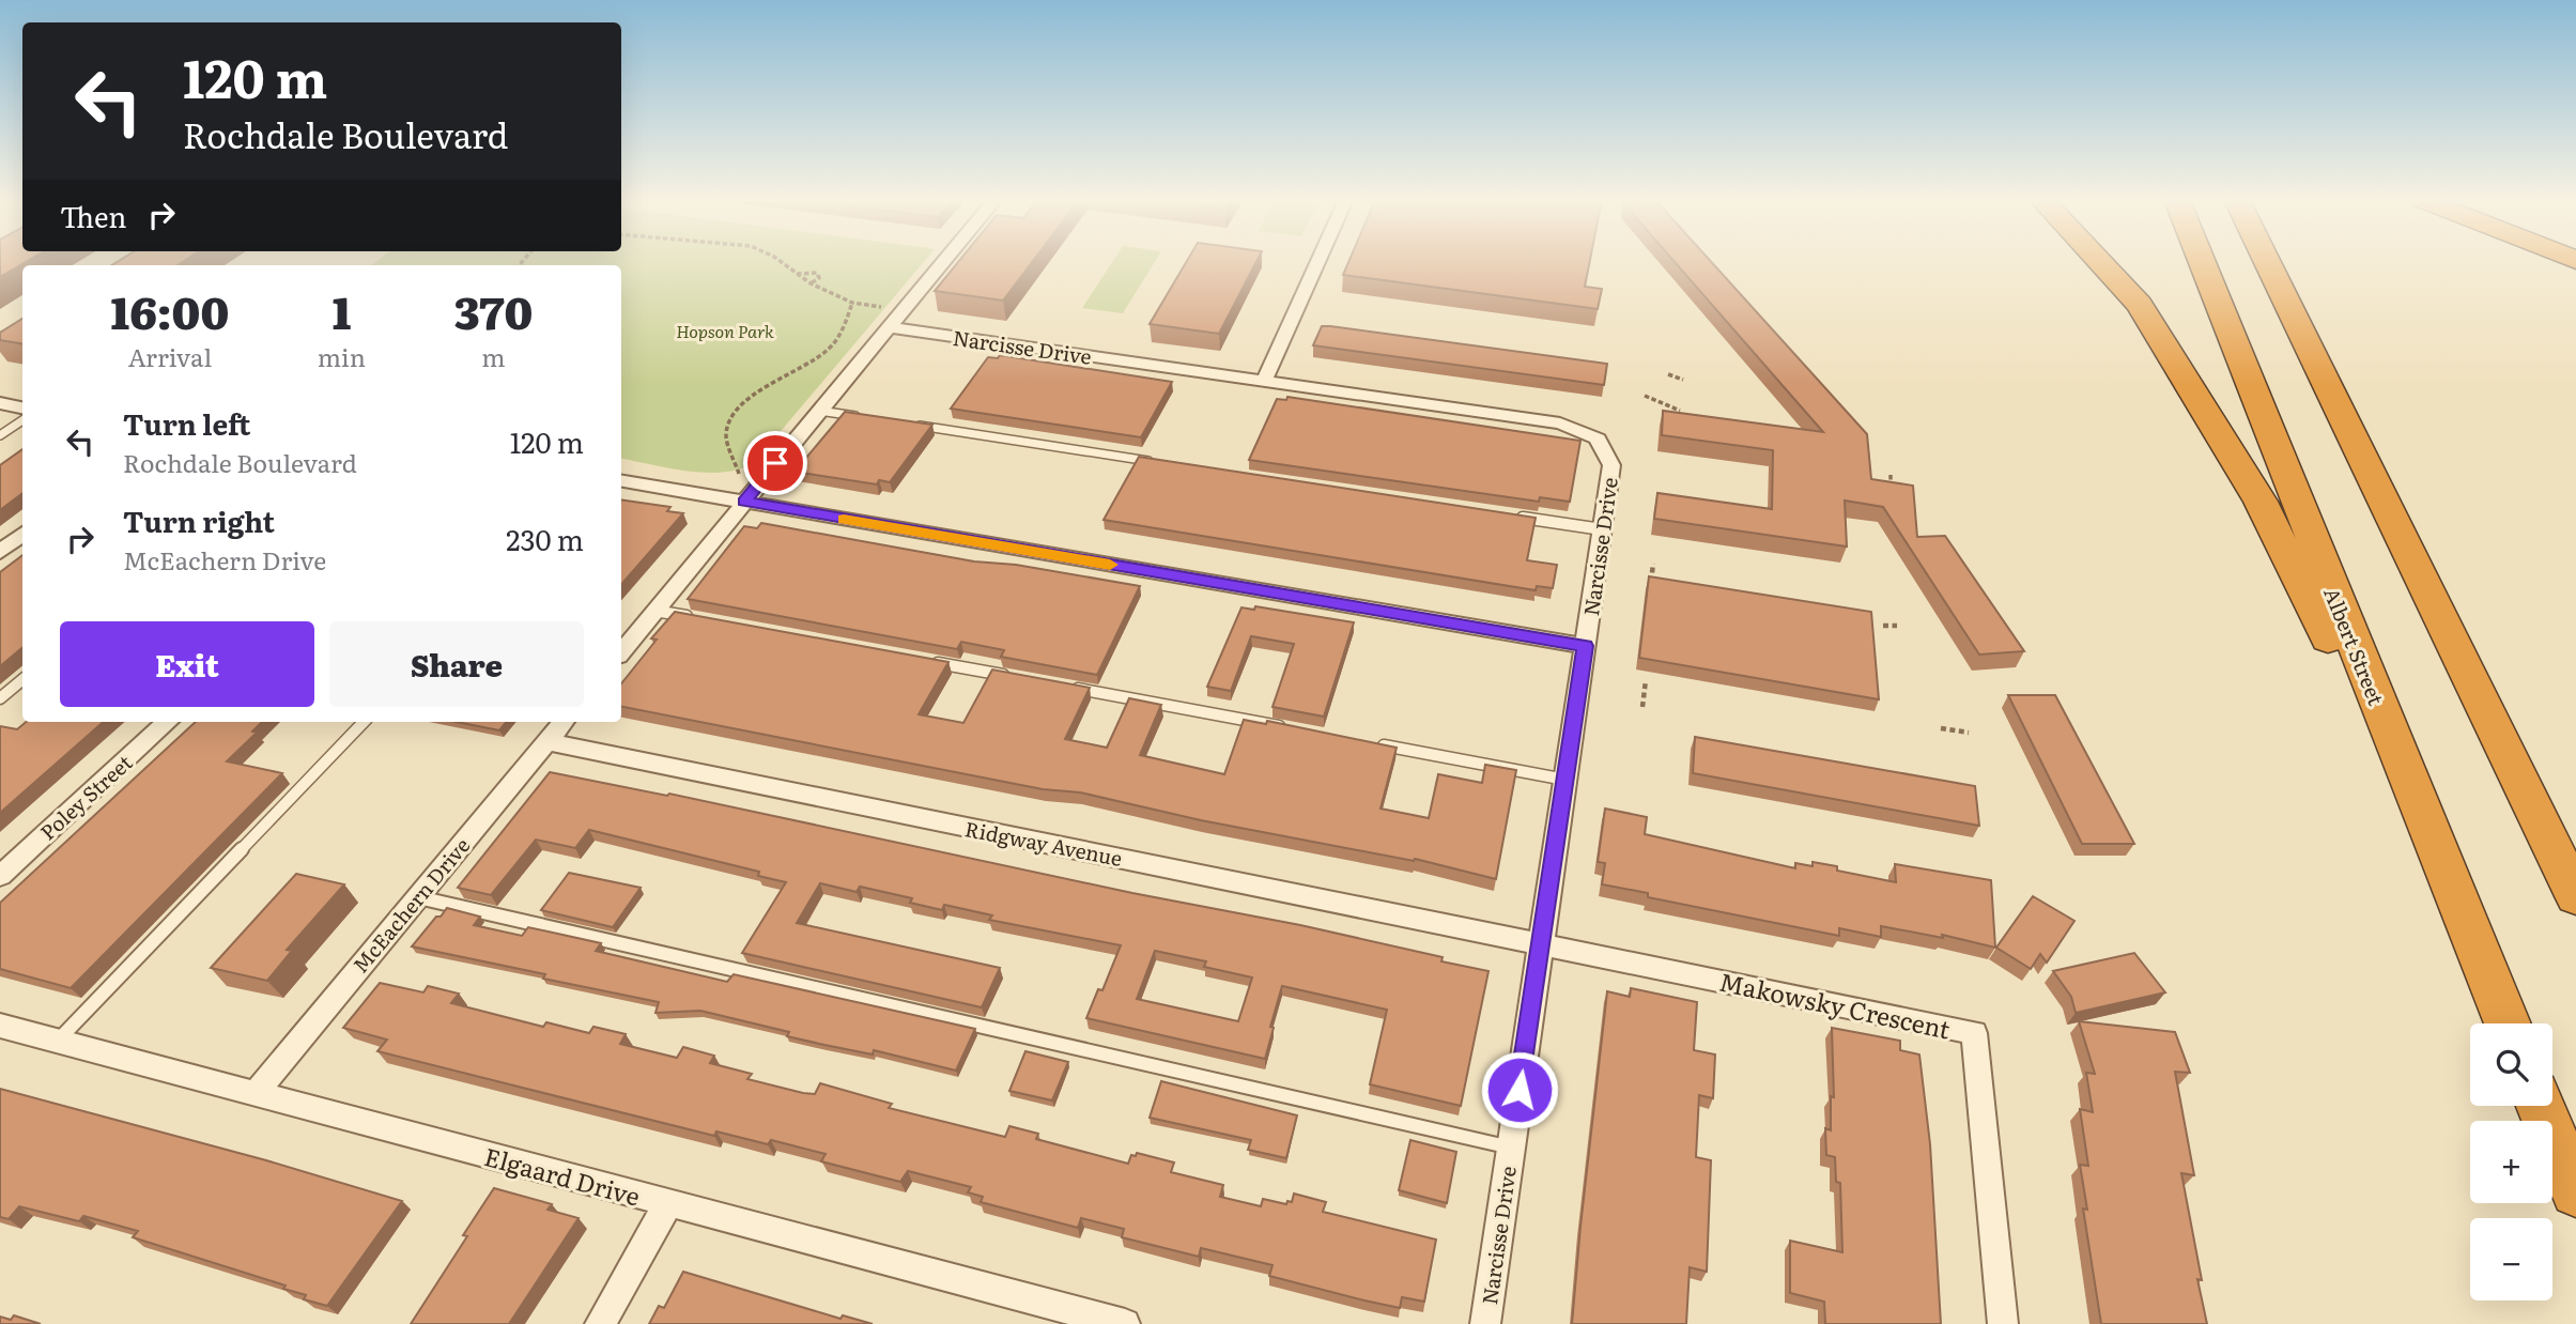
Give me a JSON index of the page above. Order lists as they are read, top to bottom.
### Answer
{
  "streets": {
    "highway": ["Albert Street"],
    "street": [
      "Narcisse Drive",
      "Poley Street",
      "Ridgway Avenue",
      "McEachern Drive",
      "Makowsky Crescent",
      "Elgaard Drive"
    ]
  },
  "crossings": [
    ["Narcisse Drive", "Ridgway Avenue"],
    ["Narcisse Drive", "Makowsky Crescent"],
    ["Ridgway Avenue", "McEachern Drive"],
    ["Ridgway Avenue", "Makowsky Crescent"],
    ["McEachern Drive", "Elgaard Drive"]
  ],
  "parks": ["Hopson Park"],
  "page": {
    "turn": ["120 m", "Rochdale Boulevard"],
    "then": "Then",
    "eta": [
      "16:00",
      "Arrival",
      "1",
      "min",
      "370",
      "m"
    ],
    "list": [
      {
        "name": "Turn left",
        "note": "Rochdale Boulevard",
        "value": "120 m"
      },
      {
        "name": "Turn right",
        "note": "McEachern Drive",
        "value": "230 m"
      }
    ],
    "buttons": ["Exit", "Share"],
    "map_buttons": ["+", "−"]
  }
}
